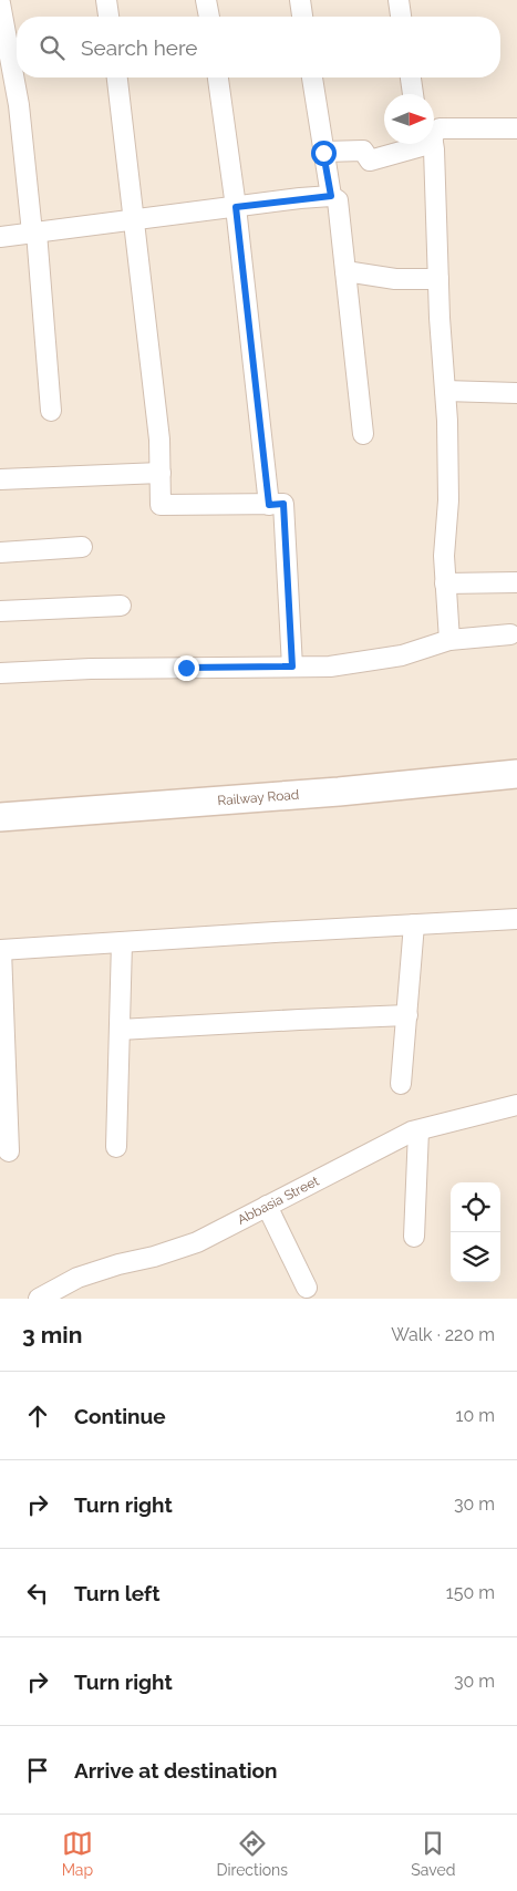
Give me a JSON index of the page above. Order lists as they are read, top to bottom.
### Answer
{
  "streets": {
    "main road": ["Railway Road"],
    "street": ["Abbasia Street"]
  },
  "north": "right",
  "page": {
    "search": "Search here",
    "heading": ["3 min", "Walk · 220 m"],
    "list": [
      ["Continue", "10 m"],
      ["Turn right", "30 m"],
      ["Turn left", "150 m"],
      ["Turn right", "30 m"],
      "Arrive at destination"
    ],
    "nav": ["Map", "Directions", "Saved"]
  }
}
